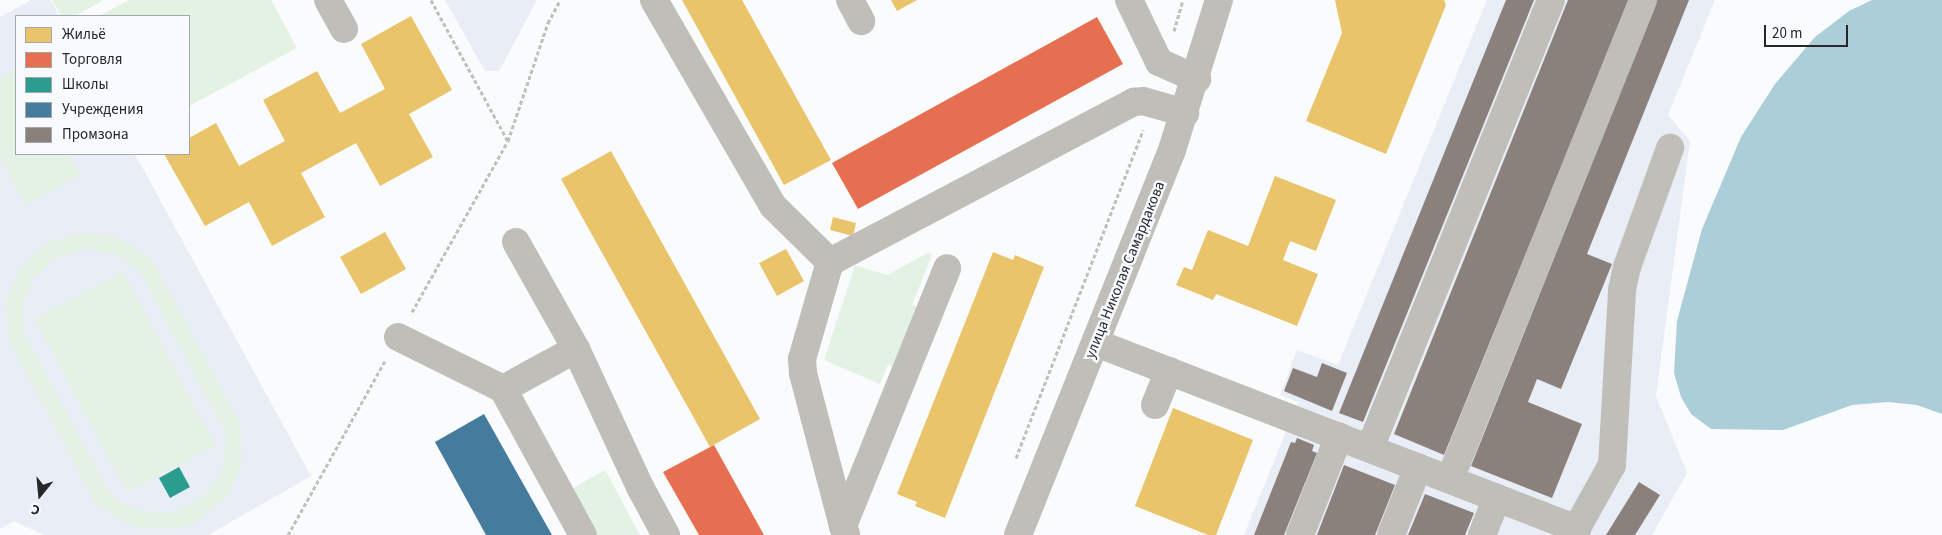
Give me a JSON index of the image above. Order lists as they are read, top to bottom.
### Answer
{
  "streets": {
    "street": ["улица Николая Самардакова"]
  },
  "legend": [
    "Жильё",
    "Торговля",
    "Школы",
    "Учреждения",
    "Промзона"
  ],
  "scale_bar": "20 m",
  "north": "bottom"
}
